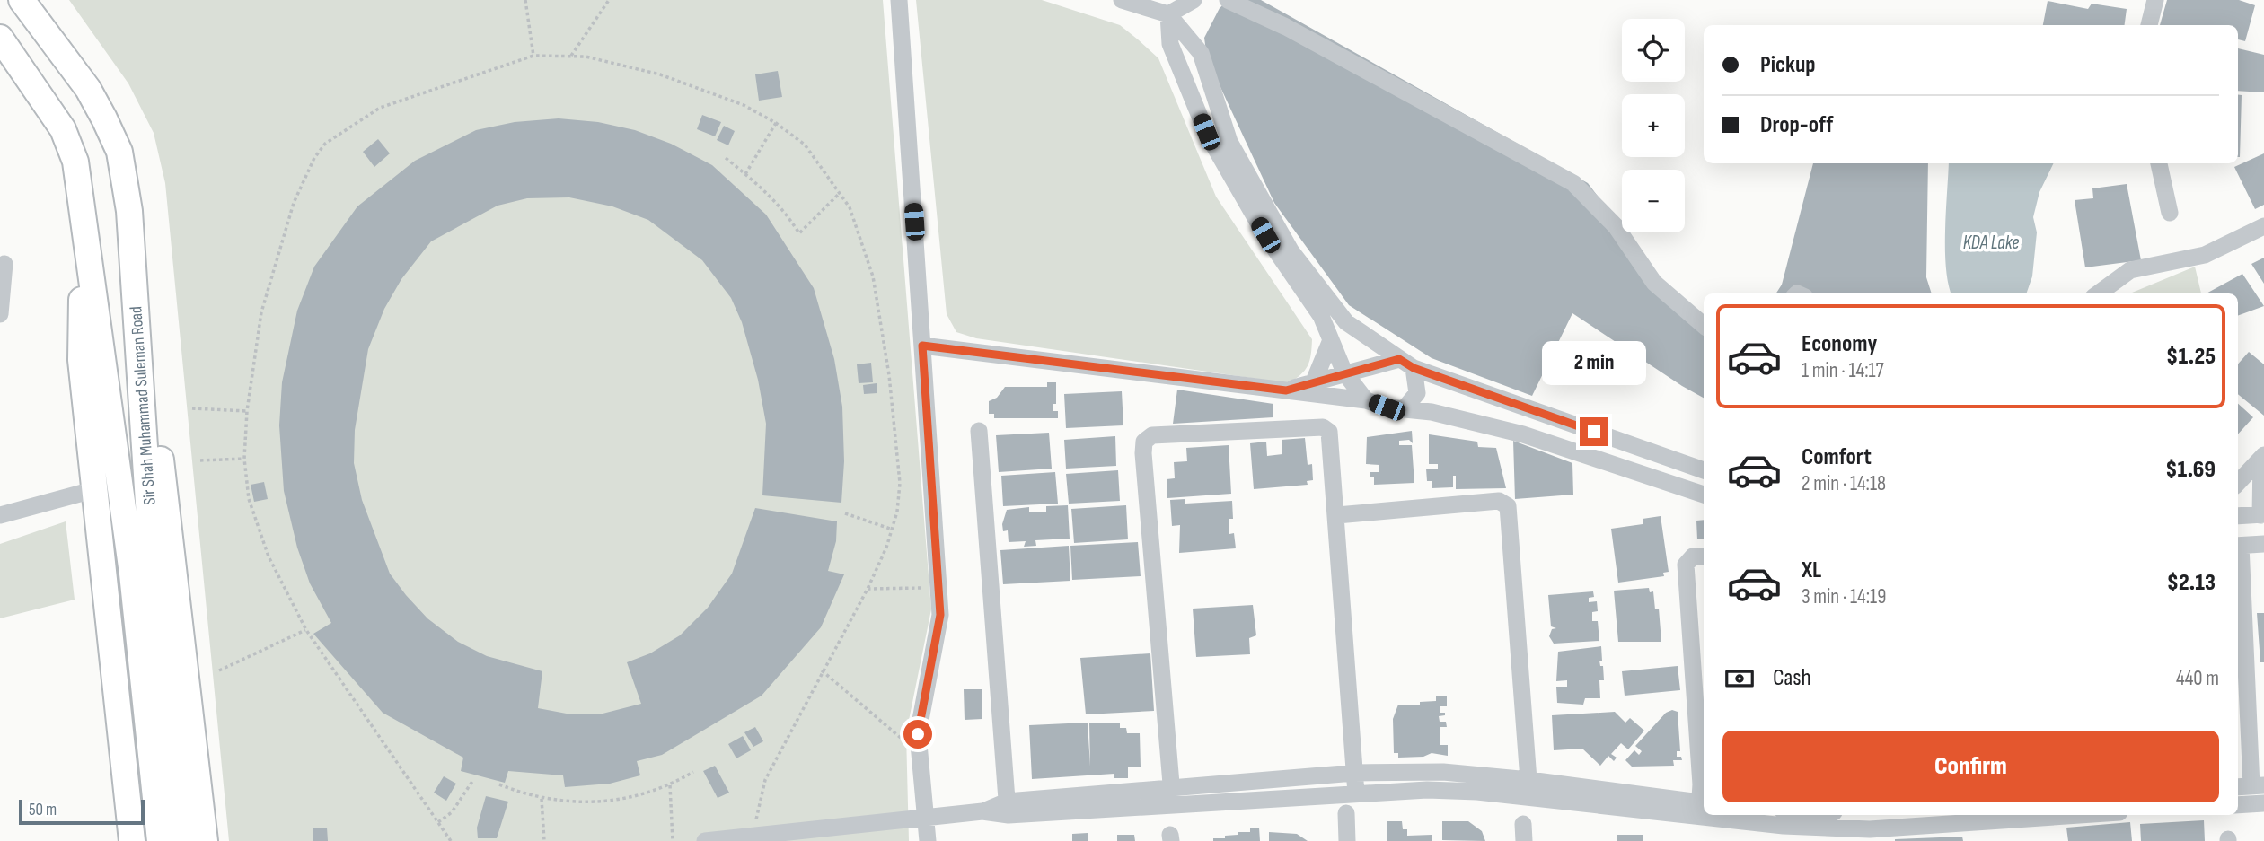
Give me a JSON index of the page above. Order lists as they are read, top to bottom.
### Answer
{
  "streets": {
    "highway": ["Sir Shah Muhammad Suleman Road"]
  },
  "water": ["KDA Lake"],
  "scale_bar": "50 m",
  "page": {
    "map_buttons": ["+", "−"],
    "banner": ["Pickup", "Drop-off"],
    "list": [
      {
        "name": "Economy",
        "note": "1 min · 14:17",
        "value": "$1.25"
      },
      {
        "name": "Comfort",
        "note": "2 min · 14:18",
        "value": "$1.69"
      },
      {
        "name": "XL",
        "note": "3 min · 14:19",
        "value": "$2.13"
      }
    ],
    "bubble": "2 min",
    "pay": ["Cash", "440 m"],
    "buttons": "Confirm",
    "scale": "50 m"
  }
}
